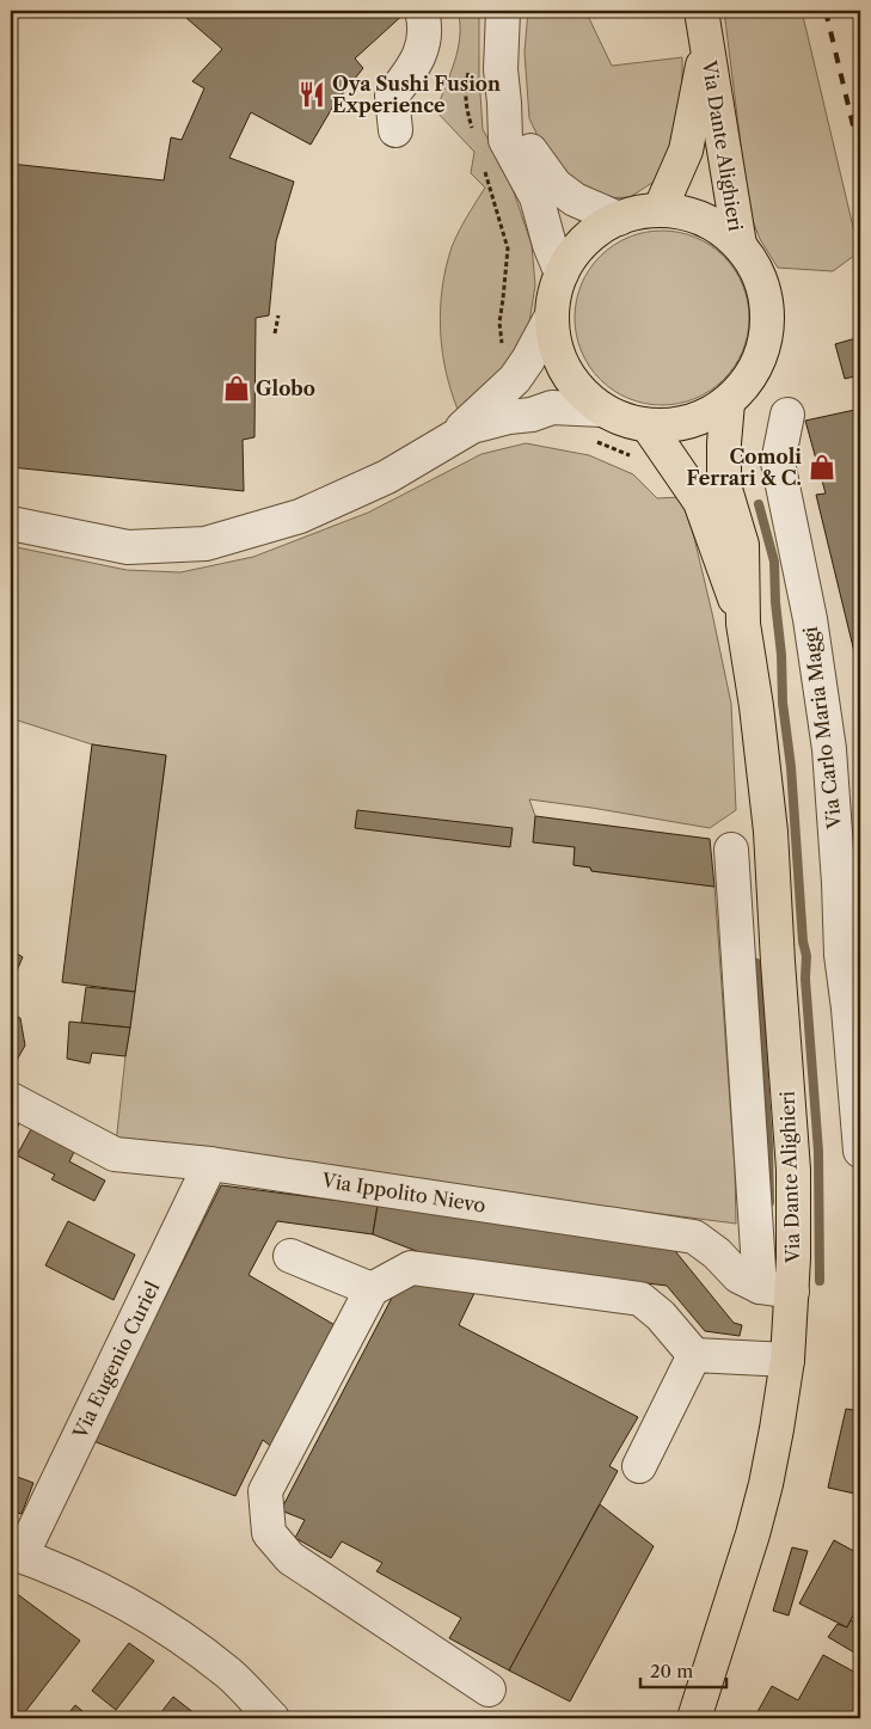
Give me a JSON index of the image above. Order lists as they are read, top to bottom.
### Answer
{
  "streets": {
    "main road": ["Via Dante Alighieri"],
    "street": ["Via Carlo Maria Maggi", "Via Ippolito Nievo", "Via Eugenio Curiel"]
  },
  "crossings": [
    ["Via Dante Alighieri", "Via Ippolito Nievo"],
    ["Via Ippolito Nievo", "Via Eugenio Curiel"]
  ],
  "places": {
    "restaurant": ["Oya Sushi Fusion Experience"],
    "shop": ["Globo", "Comoli Ferrari & C."]
  },
  "scale_bar": "20 m"
}
